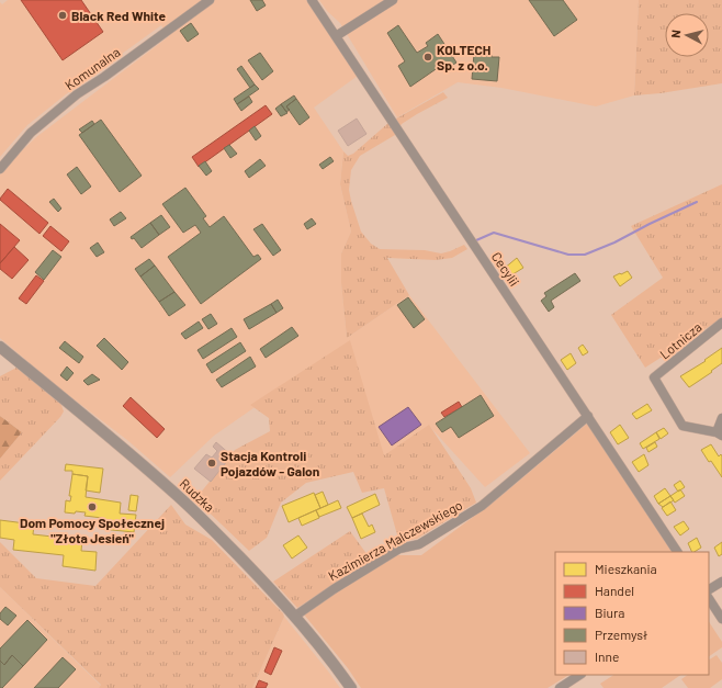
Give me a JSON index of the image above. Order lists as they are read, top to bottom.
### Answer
{
  "streets": {
    "street": [
      "Komunalna",
      "Cecylii",
      "Lotnicza",
      "Rudzka",
      "Kazimierza Malczewskiego"
    ]
  },
  "crossings": [
    ["Cecylii", "Kazimierza Malczewskiego"],
    ["Rudzka", "Kazimierza Malczewskiego"]
  ],
  "places": [
    "Black Red White",
    "KOLTECH Sp. z o.o.",
    "Stacja Kontroli Pojazdów - Galon",
    "Dom Pomocy Społecznej \"Złota Jesień\""
  ],
  "legend": [
    "Mieszkania",
    "Handel",
    "Biura",
    "Przemysł",
    "Inne"
  ],
  "north": "left"
}
